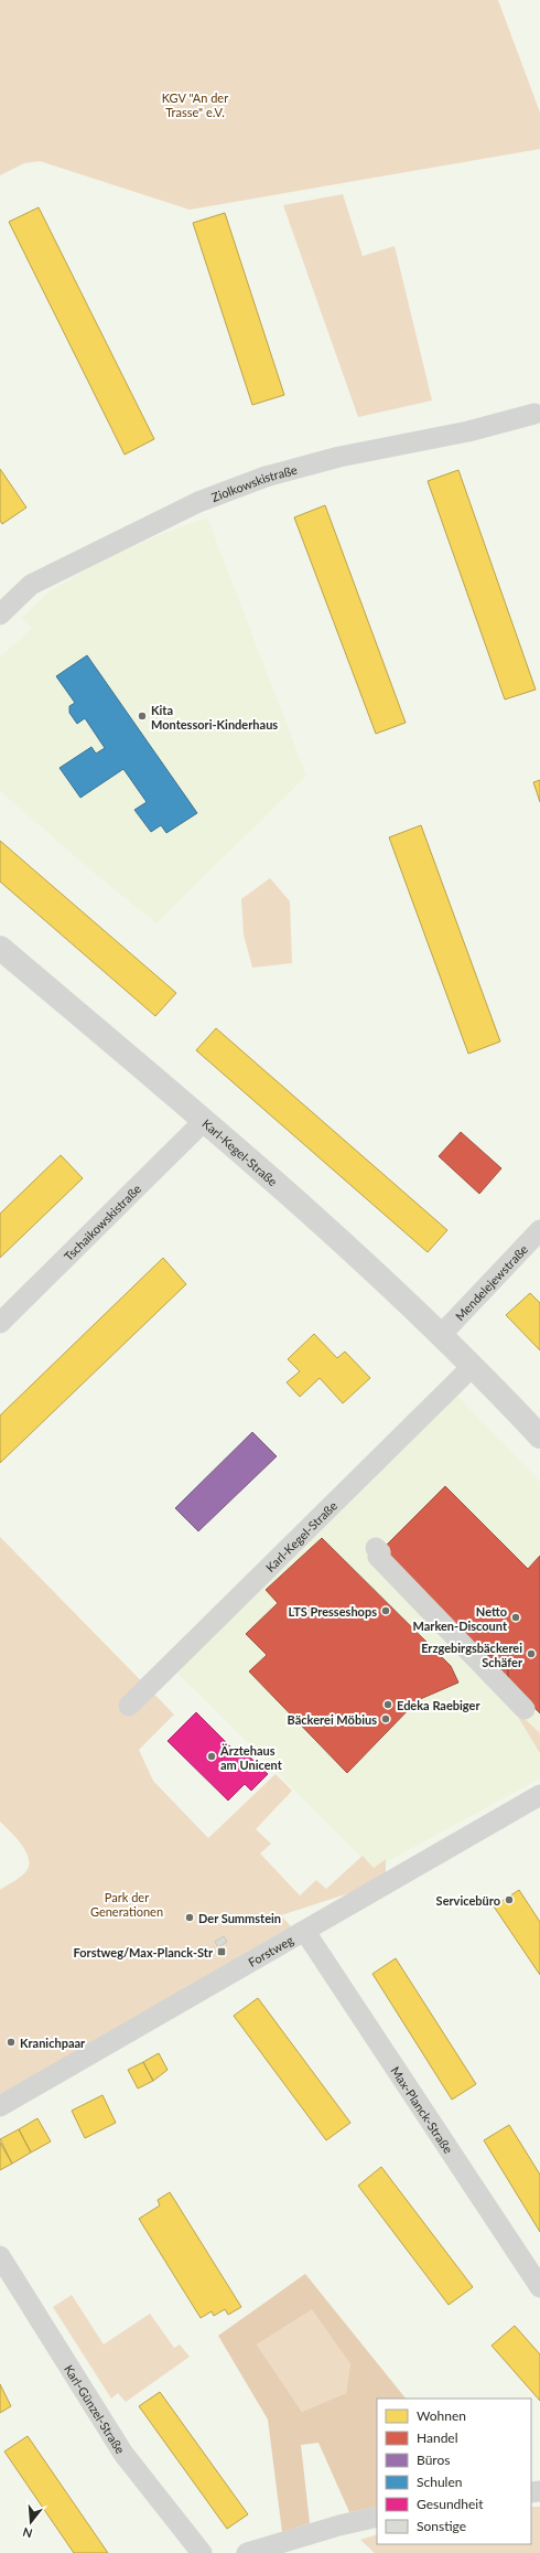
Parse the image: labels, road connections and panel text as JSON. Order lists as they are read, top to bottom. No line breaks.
{"streets":{"street":["Ziolkowskistraße","Karl-Kegel-Straße","Tschaikowskistraße","Mendelejewstraße","Forstweg","Max-Planck-Straße","Karl-Günzel-Straße"]},"crossings":[["Karl-Kegel-Straße","Tschaikowskistraße"],["Karl-Kegel-Straße","Mendelejewstraße"],["Forstweg","Max-Planck-Straße"]],"parks":["KGV \"An der Trasse\" e.V.","Park der Generationen"],"places":{"other":["Kita Montessori-Kinderhaus","LTS Presseshops","Netto Marken-Discount","Erzgebirgsbäckerei Schäfer","Edeka Raebiger","Bäckerei Möbius","Ärztehaus am Unicent","Servicebüro","Der Summstein","Kranichpaar"],"transit":["Forstweg/Max-Planck-Str"]},"legend":["Wohnen","Handel","Büros","Schulen","Gesundheit","Sonstige"],"north":"bottom"}
